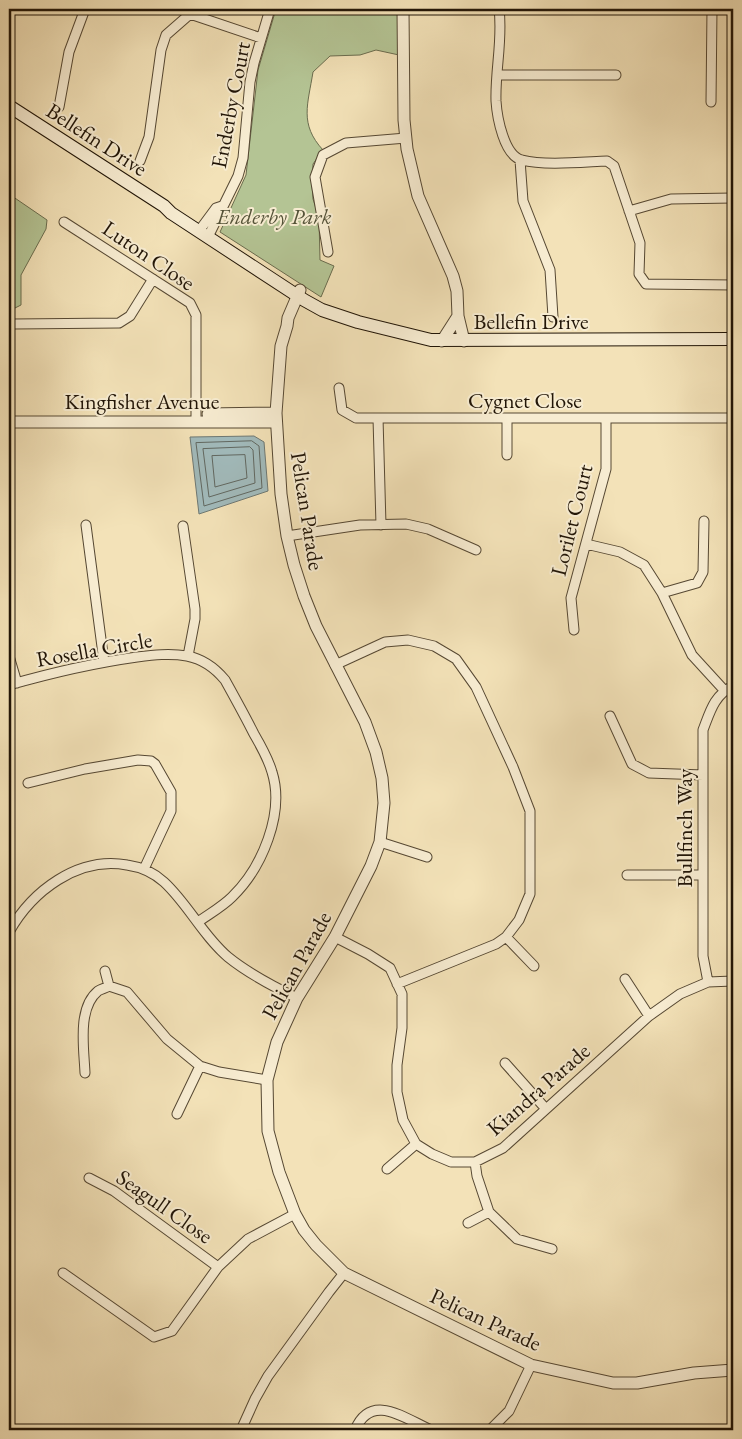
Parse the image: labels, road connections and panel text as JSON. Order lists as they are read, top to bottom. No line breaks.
{"streets":{"main road":["Bellefin Drive"],"street":["Enderby Court","Luton Close","Cygnet Close","Kingfisher Avenue","Pelican Parade","Lorilet Court","Rosella Circle","Bullfinch Way","Kiandra Parade","Seagull Close"]},"crossings":[["Enderby Court","Bellefin Drive"],["Bellefin Drive","Pelican Parade"],["Luton Close","Kingfisher Avenue"],["Cygnet Close","Lorilet Court"],["Kingfisher Avenue","Pelican Parade"],["Bullfinch Way","Kiandra Parade"]],"parks":["Enderby Park"]}
